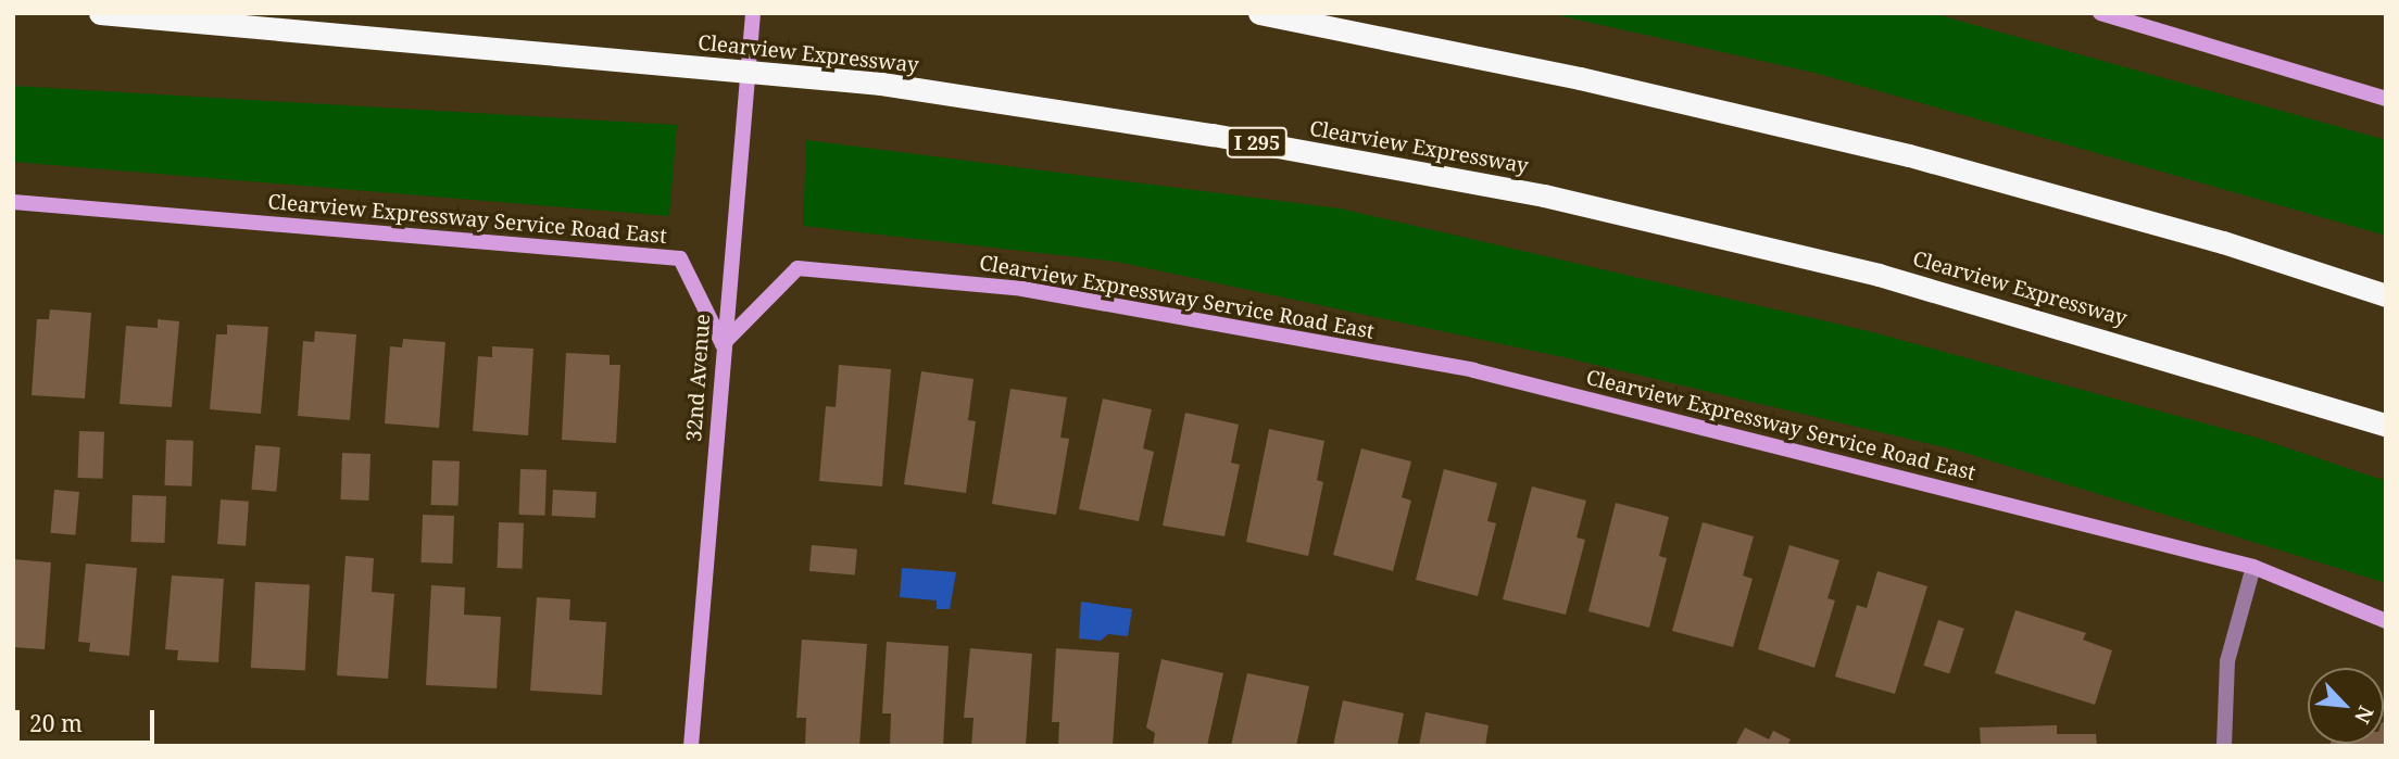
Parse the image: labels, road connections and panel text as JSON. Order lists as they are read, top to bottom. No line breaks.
{"streets":{"highway":["Clearview Expressway","I 295"],"street":["Clearview Expressway Service Road East","32nd Avenue"]},"crossings":[["Clearview Expressway Service Road East","32nd Avenue"]],"scale_bar":"20 m","north":"bottom right"}
